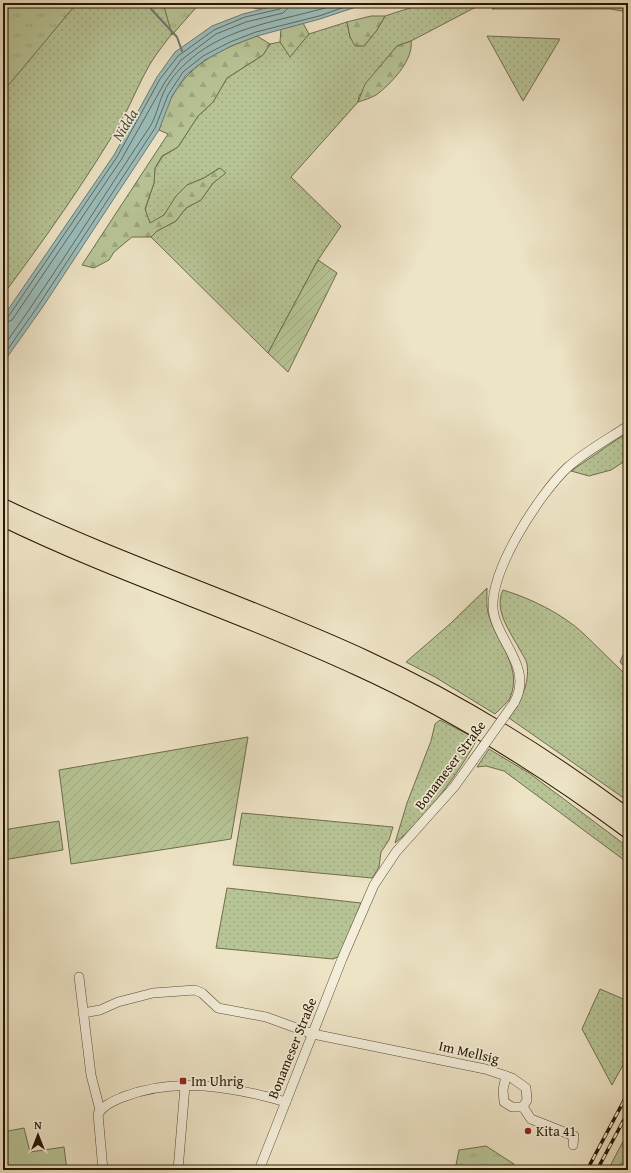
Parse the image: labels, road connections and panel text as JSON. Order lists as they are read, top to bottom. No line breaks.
{"streets":{"street":["Bonameser Straße","Im Mellsig"]},"crossings":[["Bonameser Straße","Im Mellsig"]],"water":["Nidda"],"places":{"transit":["Im Uhrig"],"other":["Kita 41"]},"north":"top"}
